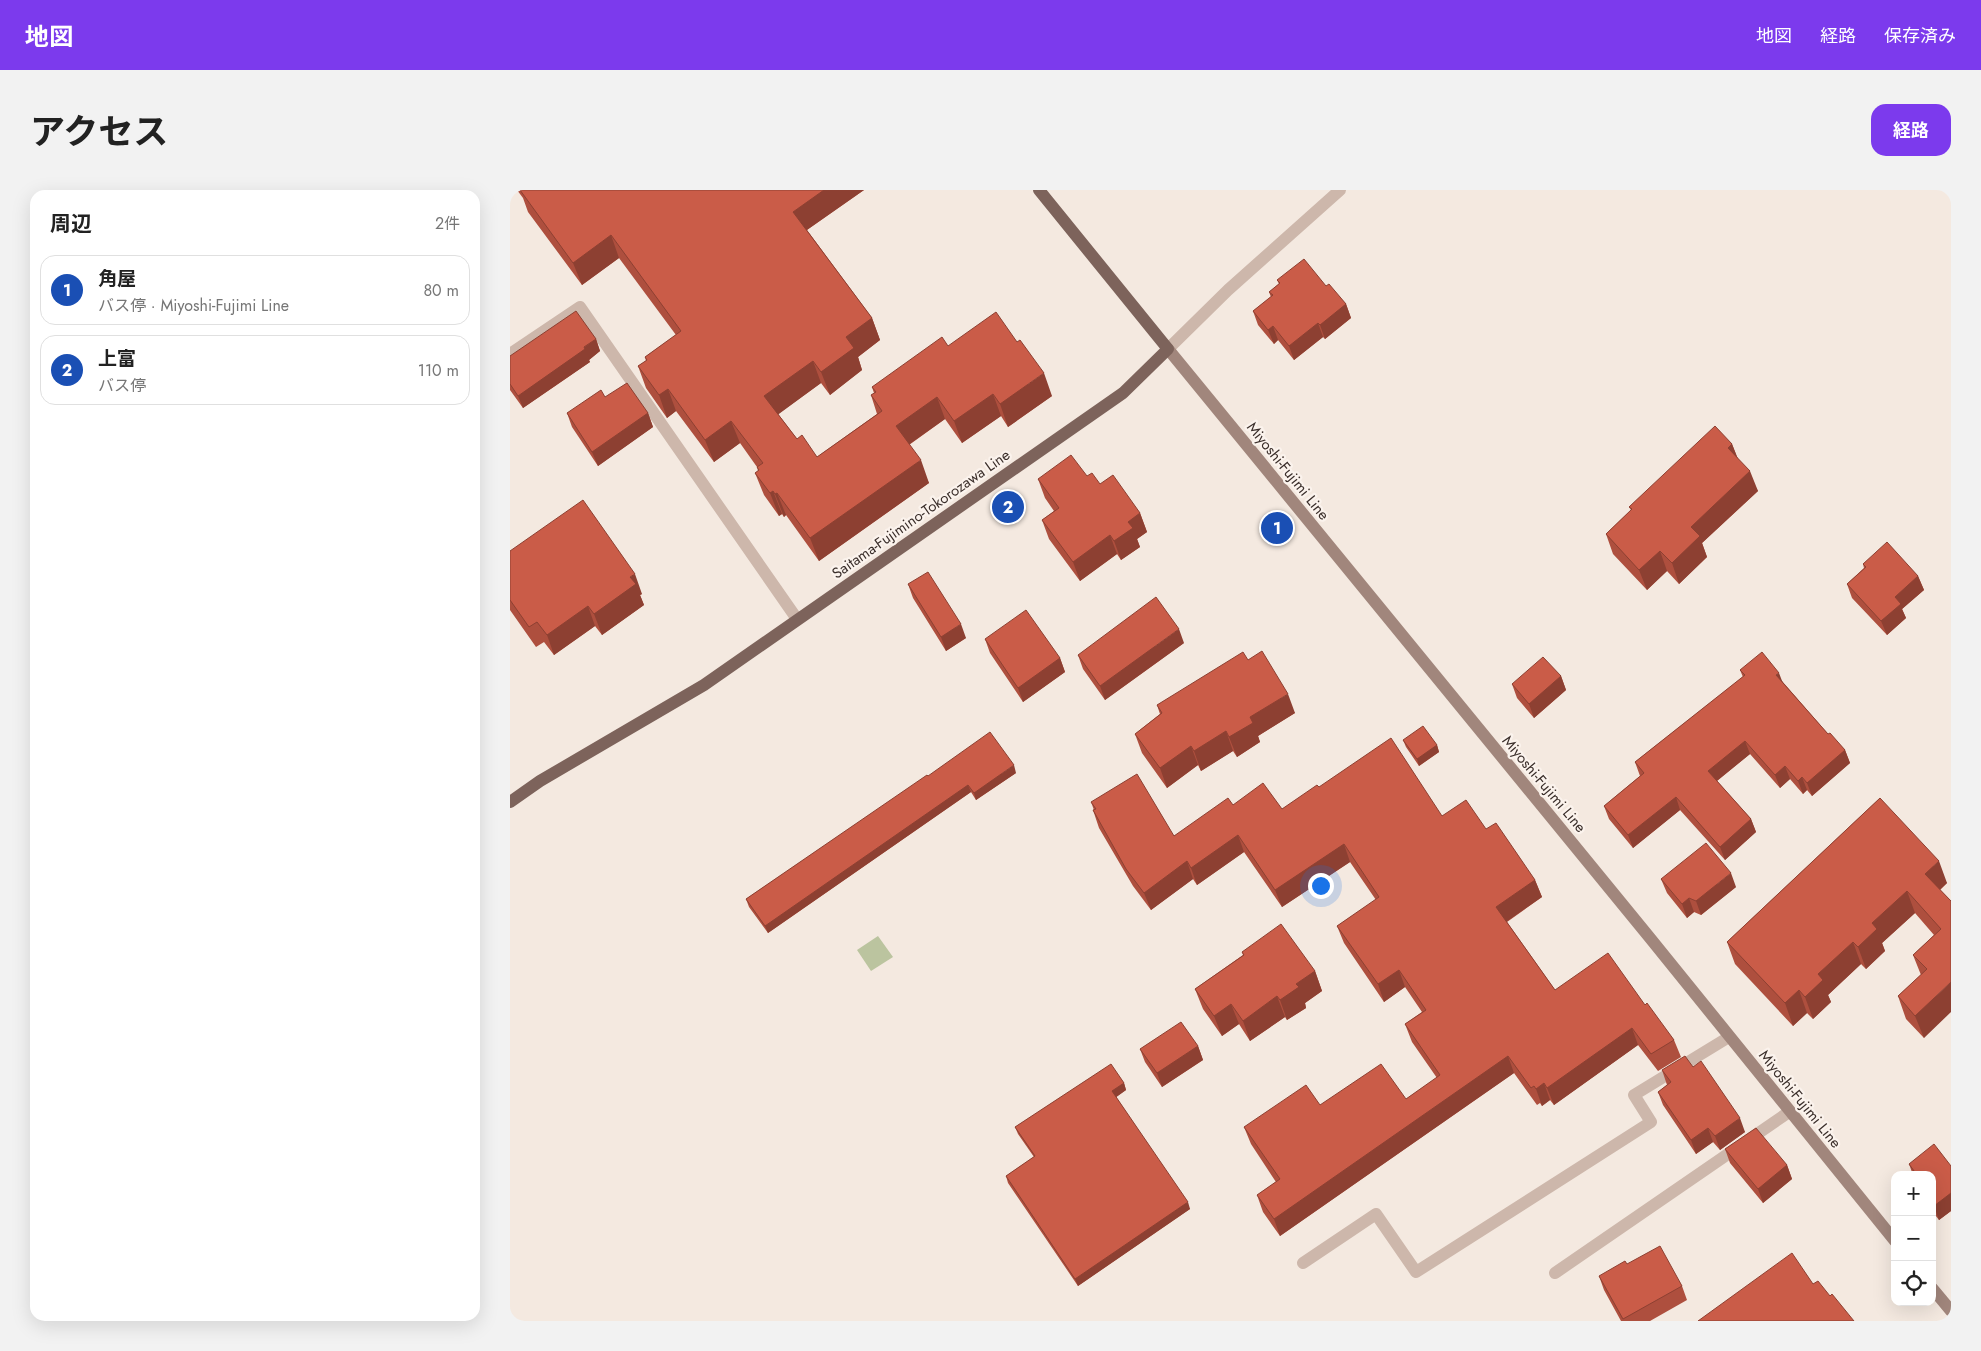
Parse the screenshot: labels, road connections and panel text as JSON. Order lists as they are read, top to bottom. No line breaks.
{"streets":{"main road":["Miyoshi-Fujimi Line","Saitama-Fujimino-Tokorozawa Line"]},"crossings":[["Miyoshi-Fujimi Line","Saitama-Fujimino-Tokorozawa Line"]],"page":{"header":"地図","nav":["地図","経路","保存済み"],"title":"アクセス","buttons":"経路","heading":["周辺","2件"],"list":[{"mark":"1","name":"角屋","note":"バス停 · Miyoshi-Fujimi Line","value":"80 m"},{"mark":"2","name":"上富","note":"バス停","value":"110 m"}],"pins":["2","1"],"map_buttons":["+","−"]}}
